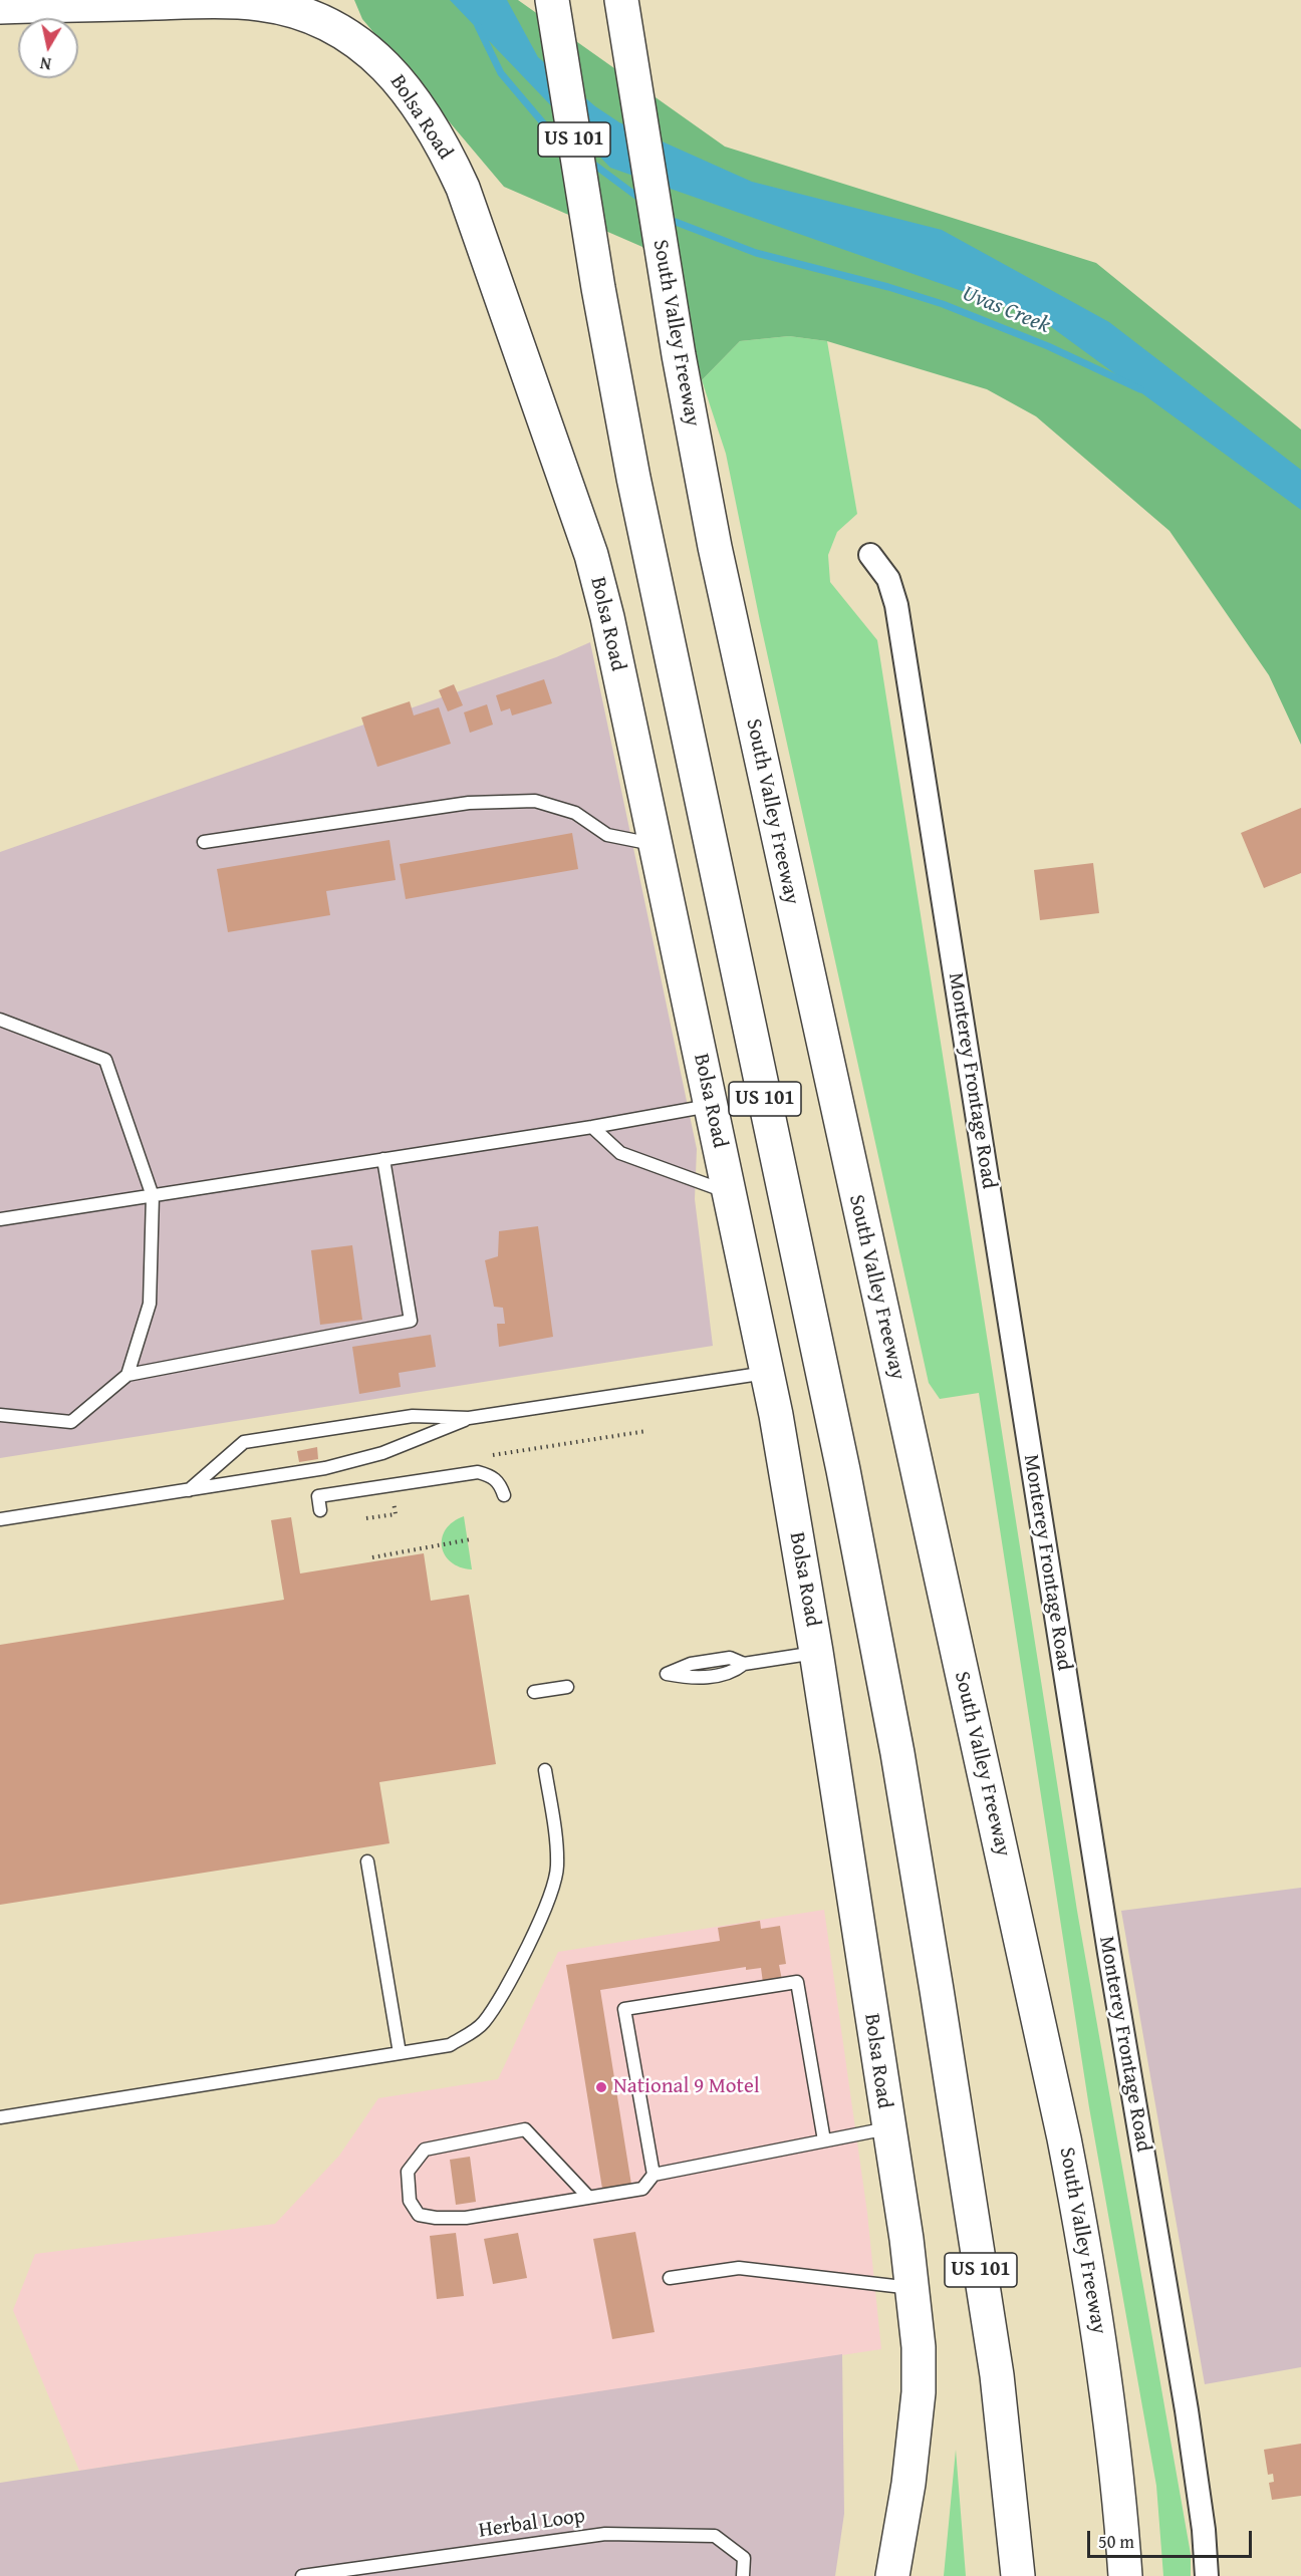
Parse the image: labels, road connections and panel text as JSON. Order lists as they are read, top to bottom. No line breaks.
{"streets":{"main road":["Bolsa Road","US 101","South Valley Freeway"],"street":["Monterey Frontage Road"],"lane":["Herbal Loop"]},"water":["Uvas Creek"],"places":["National 9 Motel"],"scale_bar":"50 m","north":"bottom"}
